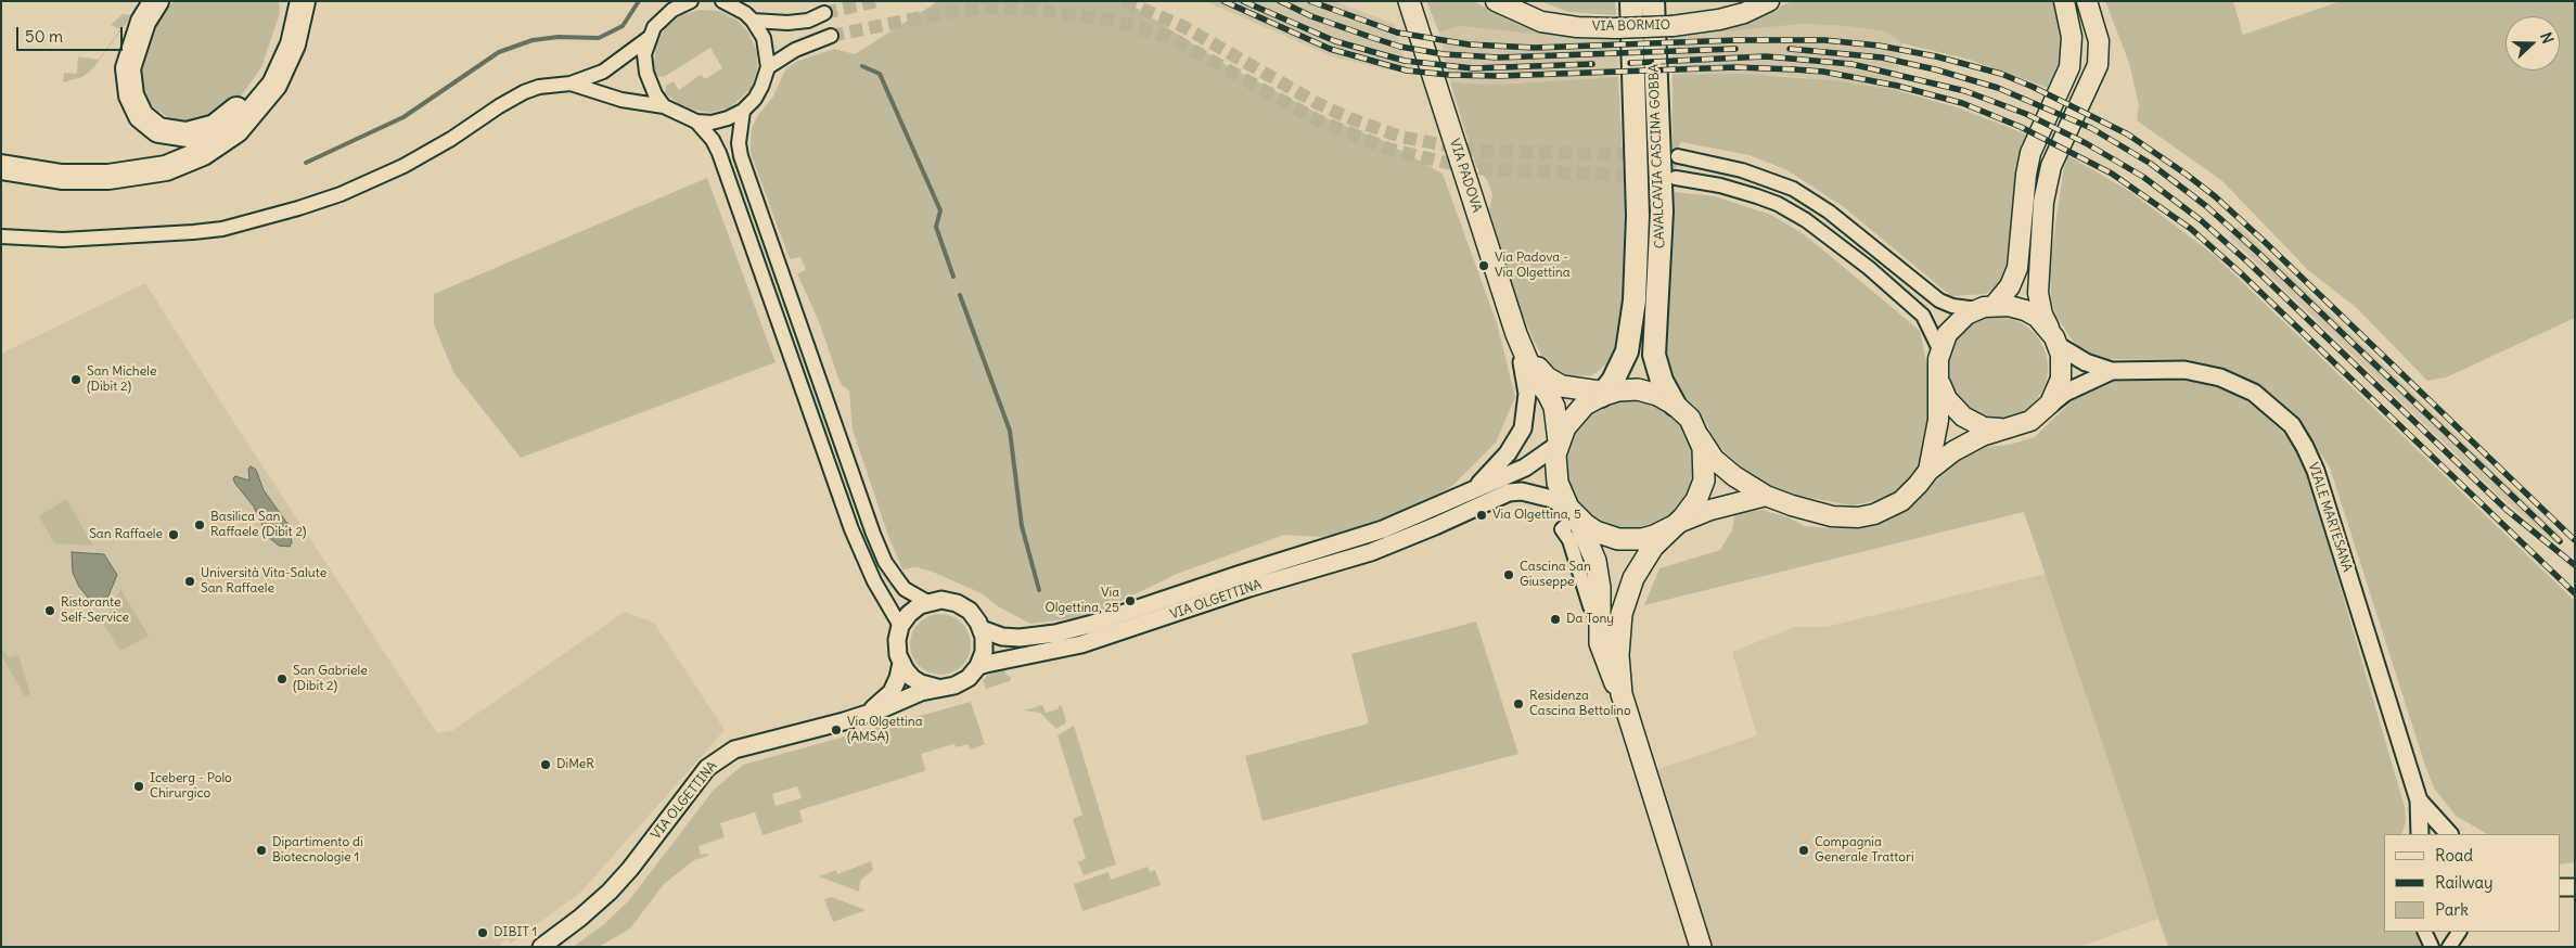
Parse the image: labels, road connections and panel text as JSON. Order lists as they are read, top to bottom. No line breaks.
{"streets":{"highway":["CAVALCAVIA CASCINA GOBBA"],"main road":["VIA BORMIO","VIA PADOVA"],"street":["VIALE MARTESANA","VIA OLGETTINA"]},"crossings":[["CAVALCAVIA CASCINA GOBBA","VIA PADOVA"],["CAVALCAVIA CASCINA GOBBA","VIA OLGETTINA"],["VIA PADOVA","VIA OLGETTINA"]],"places":["Via Padova - Via Olgettina","San Michele (Dibit 2)","Via Olgettina, 5","Basilica San Raffaele (Dibit 2)","San Raffaele","Cascina San Giuseppe","Università Vita-Salute San Raffaele","Via Olgettina, 25","Ristorante Self-Service","Da Tony","San Gabriele (Dibit 2)","Residenza Cascina Bettolino","Via Olgettina (AMSA)","DiMeR","Iceberg - Polo Chirurgico","Dipartimento di Biotecnologie 1","Compagnia Generale Trattori","DIBIT 1"],"legend":["Road","Railway","Park"],"scale_bar":"50 m","north":"right"}
